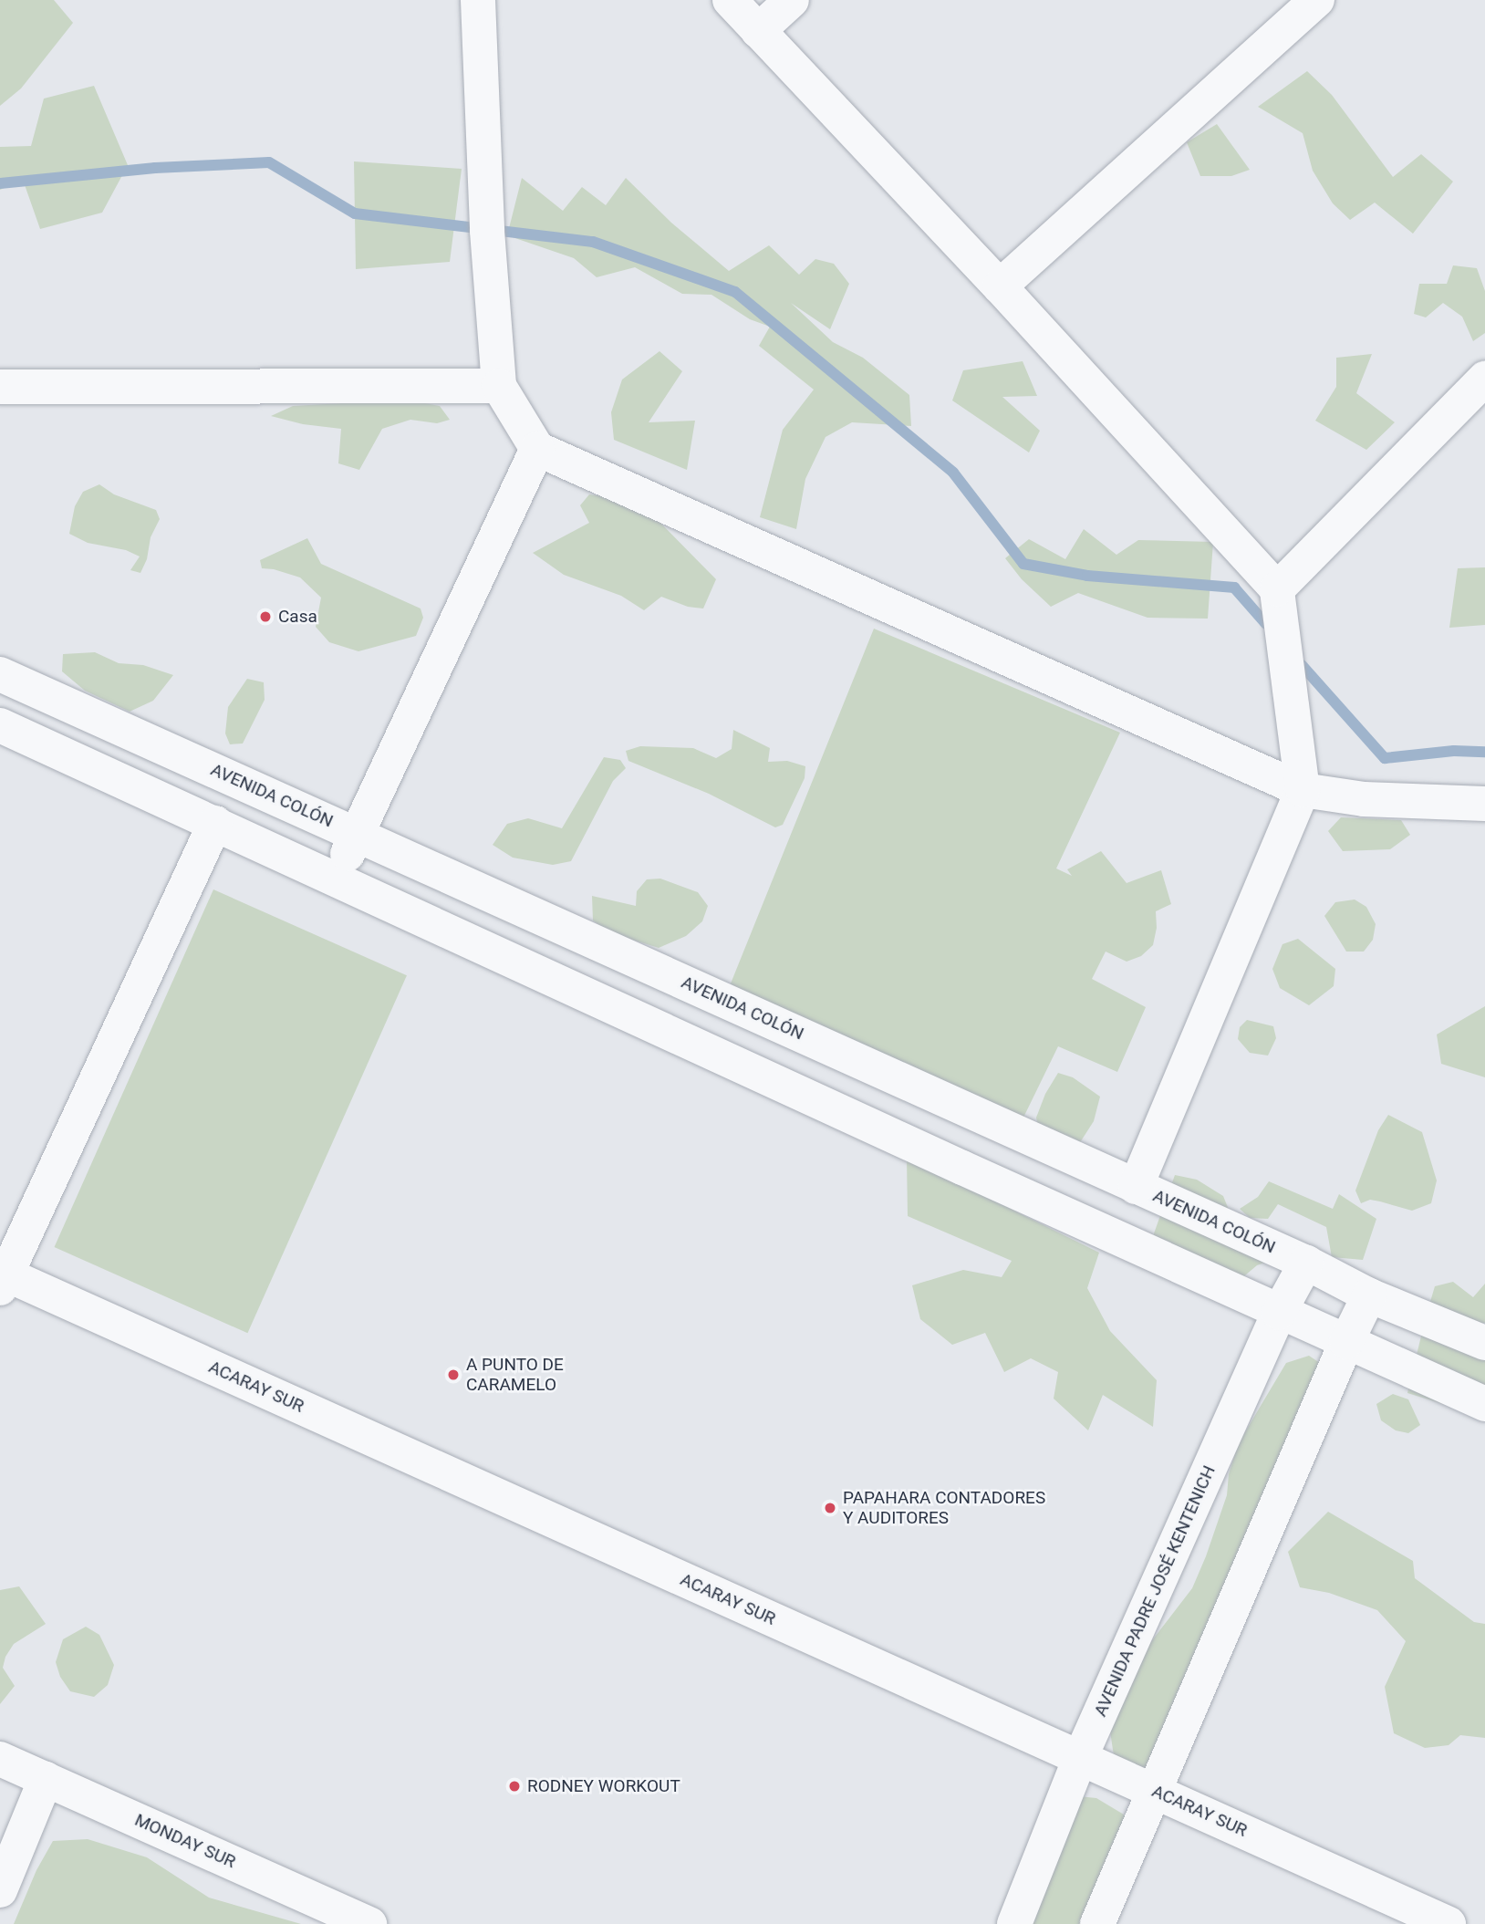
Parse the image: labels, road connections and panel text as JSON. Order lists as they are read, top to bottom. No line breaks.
{"streets":{"street":["AVENIDA COLÓN","ACARAY SUR","AVENIDA PADRE JOSÉ KENTENICH","MONDAY SUR"]},"crossings":[["AVENIDA COLÓN","AVENIDA PADRE JOSÉ KENTENICH"],["ACARAY SUR","AVENIDA PADRE JOSÉ KENTENICH"]],"places":["Casa","A PUNTO DE CARAMELO","PAPAHARA CONTADORES Y AUDITORES","RODNEY WORKOUT"]}
